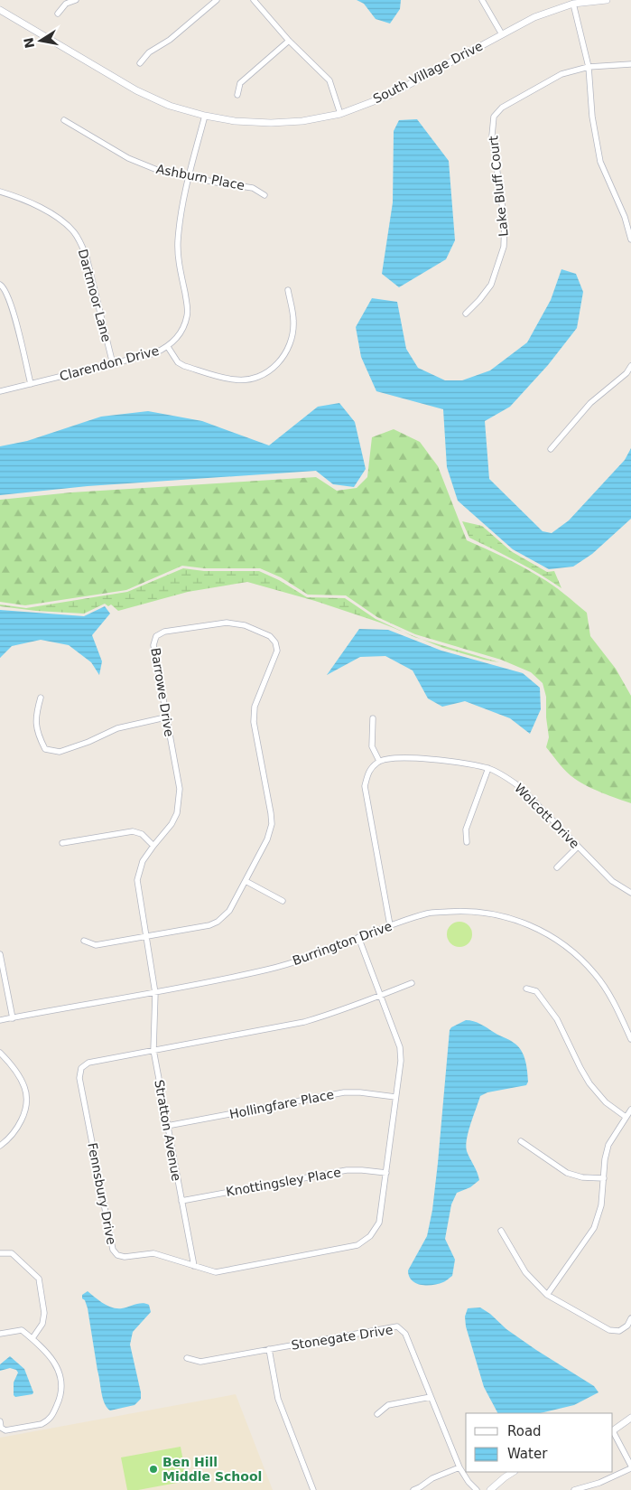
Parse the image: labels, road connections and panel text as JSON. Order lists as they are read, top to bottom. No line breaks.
{"streets":{"street":["South Village Drive","Ashburn Place","Lake Bluff Court","Dartmoor Lane","Clarendon Drive","Barrowe Drive","Wolcott Drive","Burrington Drive","Hollingfare Place","Stratton Avenue","Knottingsley Place","Fennsbury Drive","Stonegate Drive"]},"crossings":[["South Village Drive","Clarendon Drive"],["Ashburn Place","Clarendon Drive"],["Dartmoor Lane","Clarendon Drive"],["Barrowe Drive","Burrington Drive"],["Barrowe Drive","Stratton Avenue"],["Burrington Drive","Stratton Avenue"],["Burrington Drive","Fennsbury Drive"],["Hollingfare Place","Stratton Avenue"],["Hollingfare Place","Fennsbury Drive"],["Stratton Avenue","Knottingsley Place"],["Stratton Avenue","Fennsbury Drive"],["Knottingsley Place","Fennsbury Drive"]],"places":["Ben Hill Middle School"],"legend":["Road","Water"],"north":"left"}
